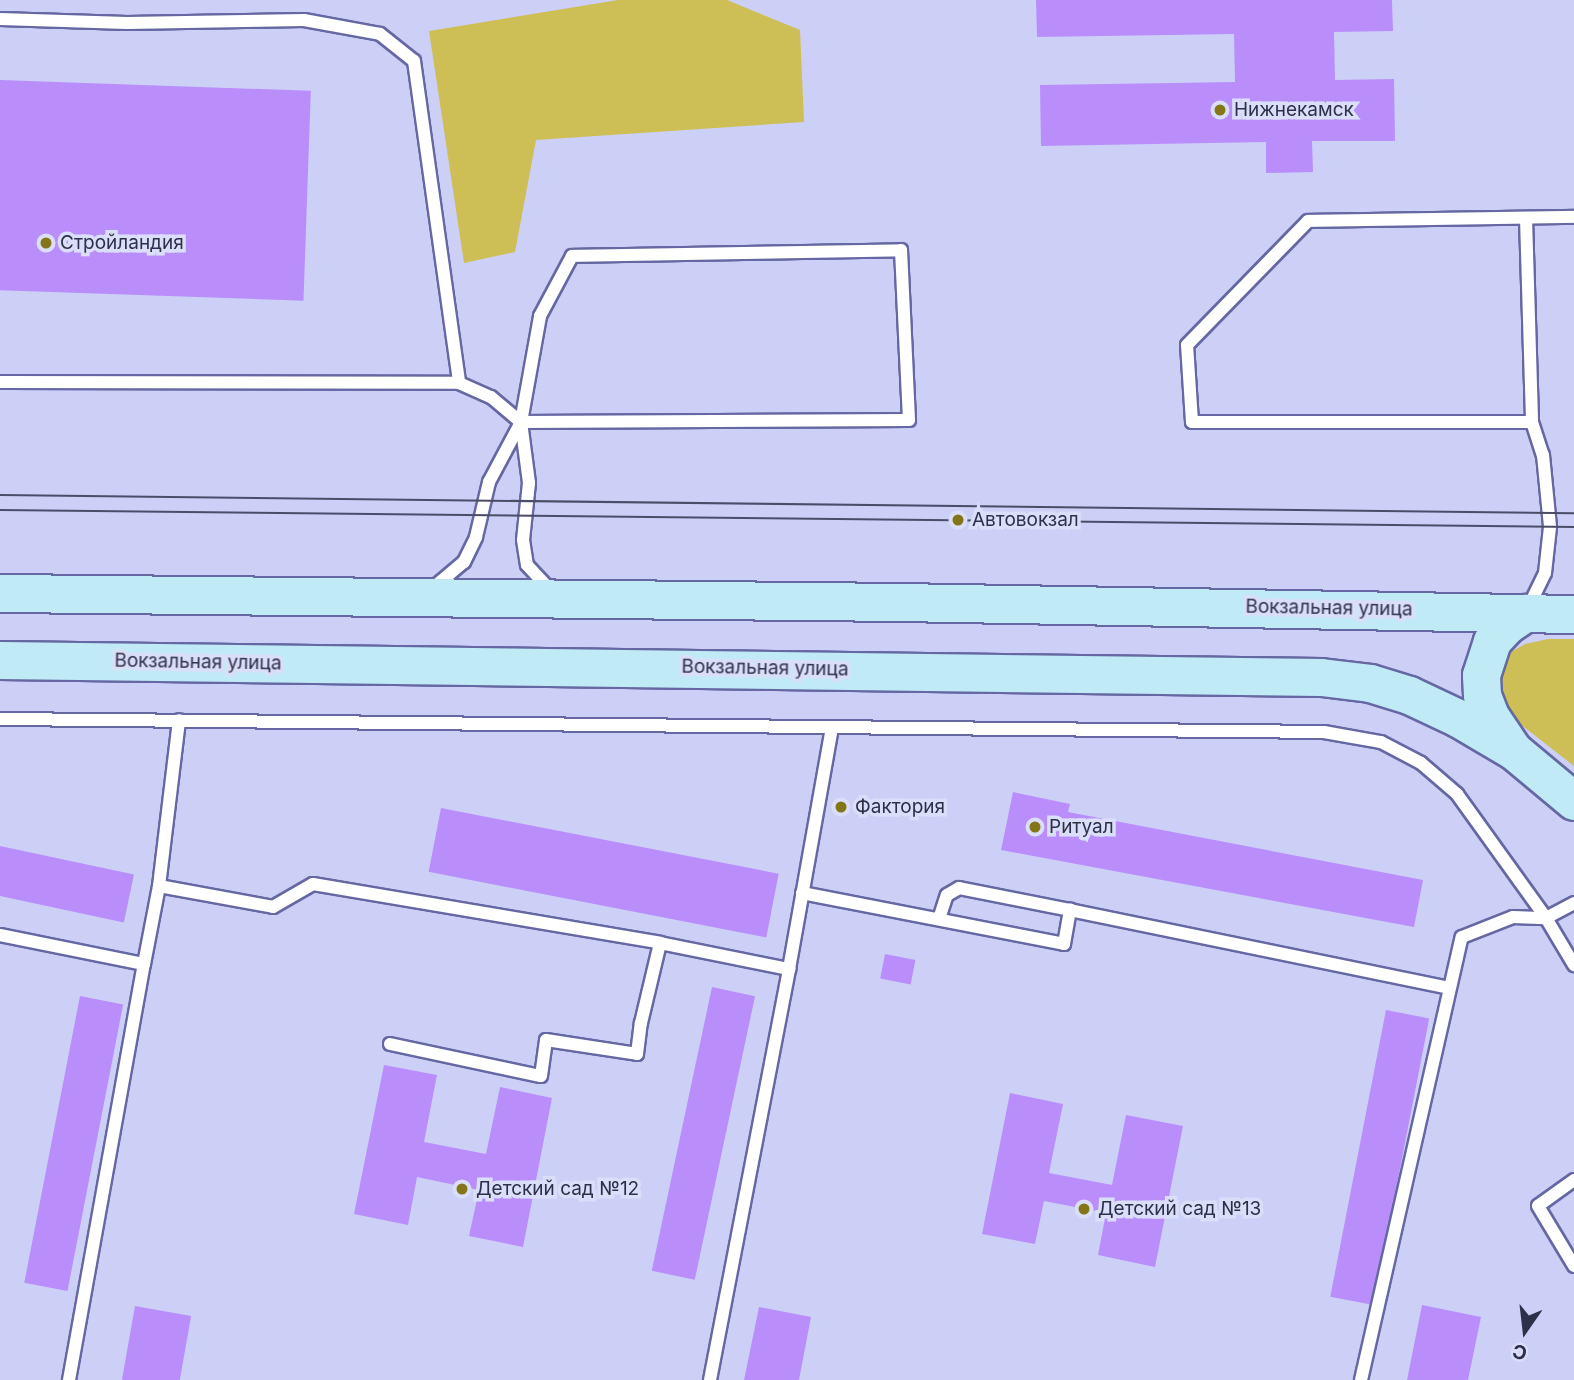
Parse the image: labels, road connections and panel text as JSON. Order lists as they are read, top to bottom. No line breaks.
{"streets":{"main road":["Вокзальная улица"]},"places":["Нижнекамск","Стройландия","Автовокзал","Фактория","Ритуал","Детский сад №12","Детский сад №13"],"north":"bottom"}
